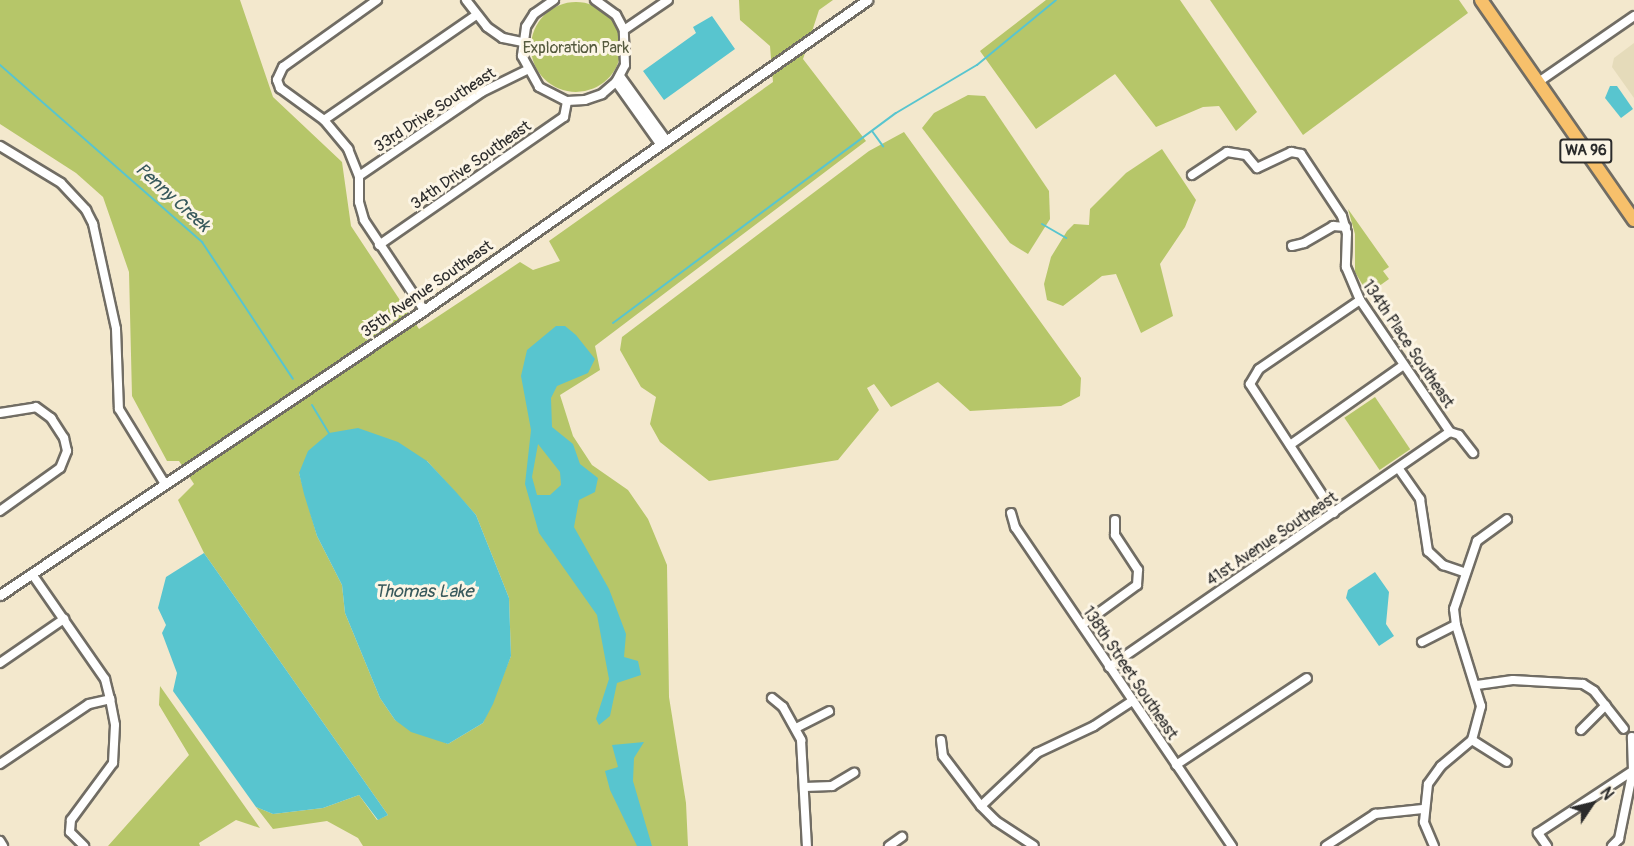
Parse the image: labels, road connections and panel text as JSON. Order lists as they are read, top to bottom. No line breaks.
{"streets":{"main road":["WA 96"],"street":["33rd Drive Southeast","34th Drive Southeast","35th Avenue Southeast","134th Place Southeast","41st Avenue Southeast","138th Street Southeast"]},"crossings":[["134th Place Southeast","41st Avenue Southeast"],["41st Avenue Southeast","138th Street Southeast"]],"water":["Penny Creek","Thomas Lake"],"parks":["Exploration Park"],"north":"top right"}
